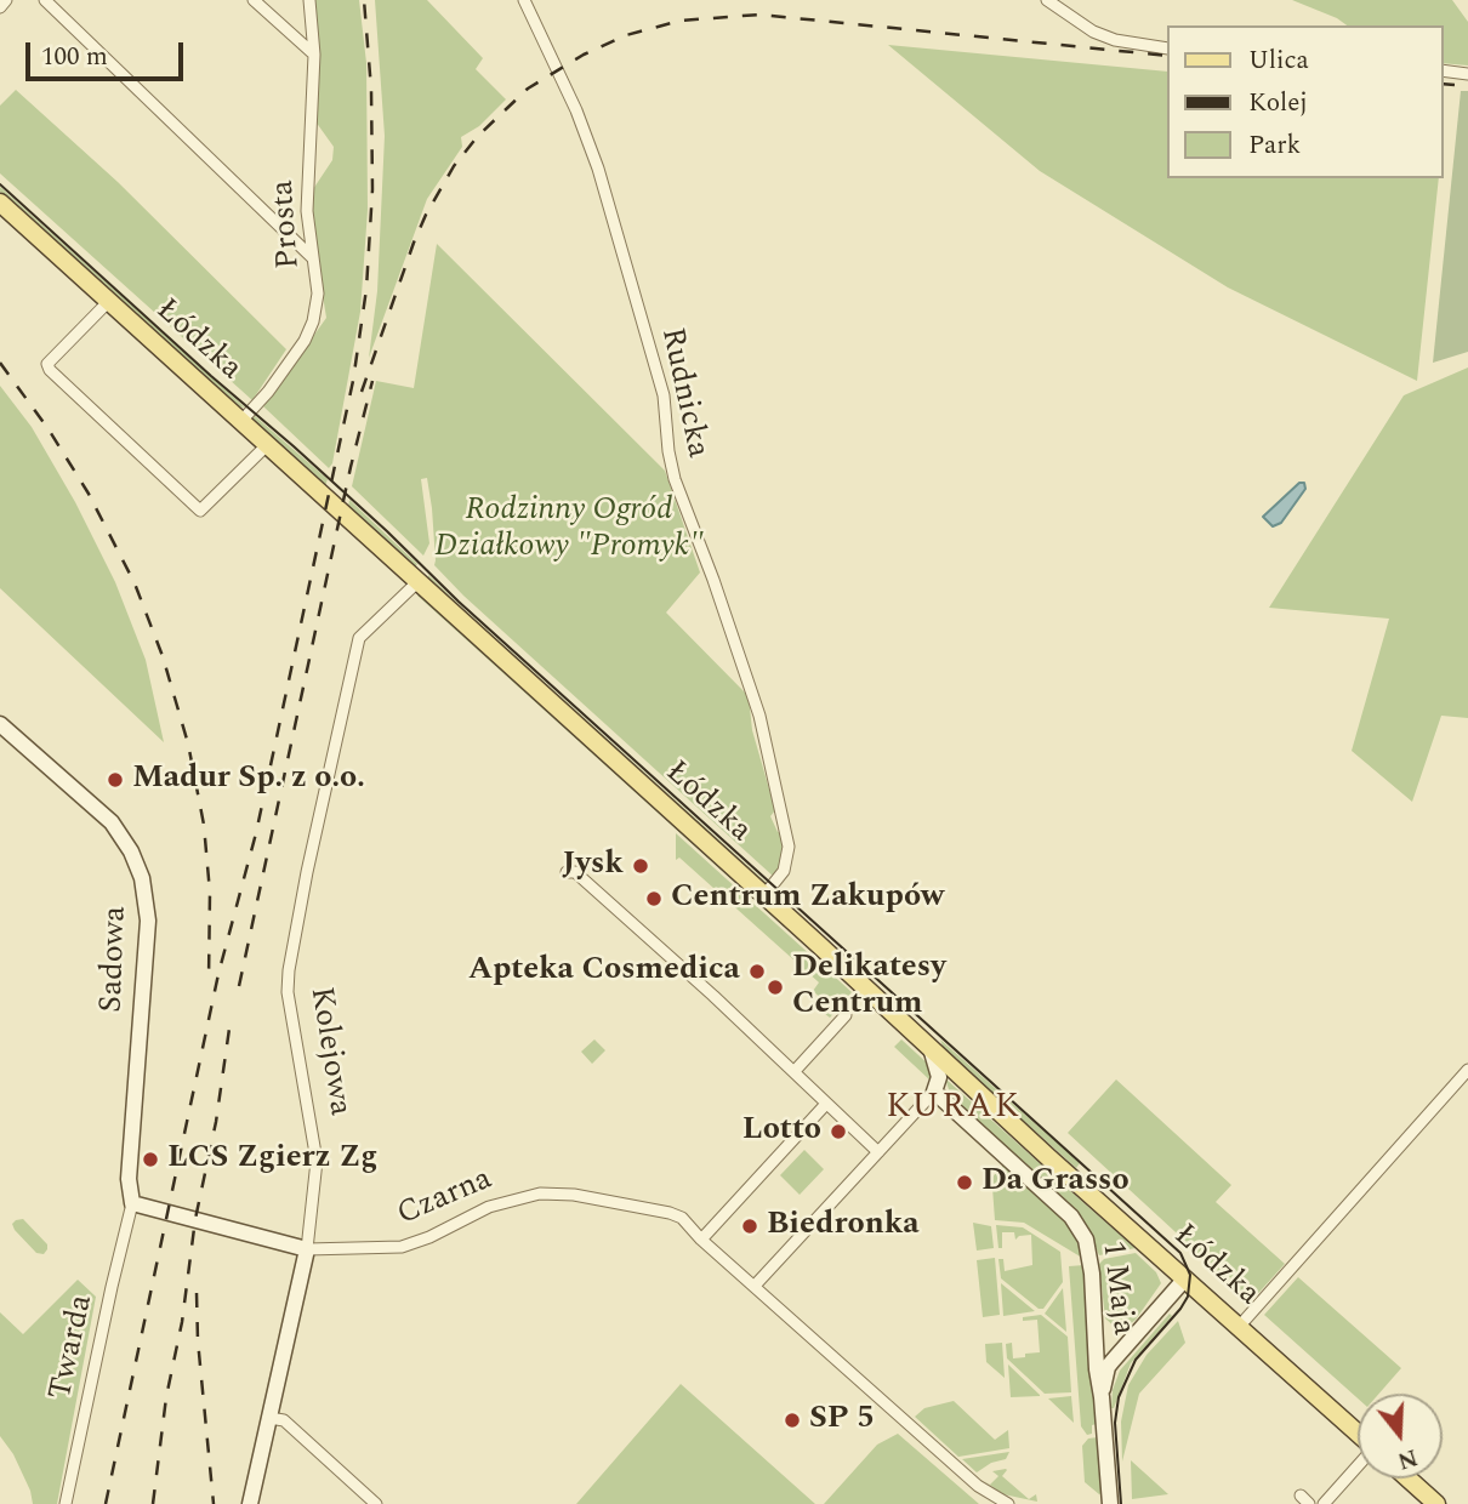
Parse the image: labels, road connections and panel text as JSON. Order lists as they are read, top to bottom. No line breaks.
{"streets":{"main road":["Łódzka"],"street":["Prosta","Rudnicka","Sadowa","Kolejowa","Czarna","1 Maja","Twarda"]},"crossings":[["Prosta","Łódzka"],["Łódzka","Rudnicka"],["Łódzka","Kolejowa"],["Łódzka","1 Maja"],["Sadowa","Czarna"],["Sadowa","Twarda"],["Kolejowa","Czarna"],["Czarna","Twarda"]],"districts":["KURAK"],"parks":["Rodzinny Ogród Działkowy \"Promyk\""],"places":["Madur Sp. z o.o.","Jysk","Centrum Zakupów","Apteka Cosmedica","Delikatesy Centrum","Lotto","LCS Zgierz Zg","Da Grasso","Biedronka","SP 5"],"legend":["Ulica","Kolej","Park"],"scale_bar":"100 m","north":"bottom"}
